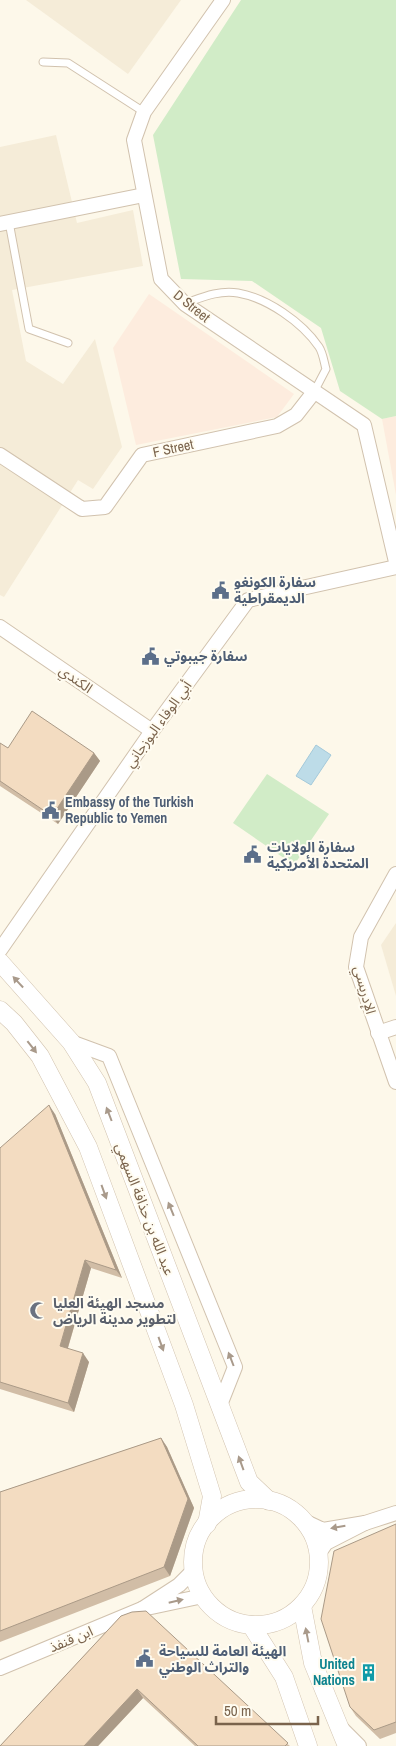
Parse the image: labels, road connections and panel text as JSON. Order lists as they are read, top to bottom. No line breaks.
{"streets":{"street":["D Street","F Street","الكندي","أبي الوفاء البوزجاني","الإدريسي","عبد الله بن حذافة السهمي","ابن قنفذ"]},"crossings":[["D Street","F Street"],["الكندي","أبي الوفاء البوزجاني"]],"places":{"public building":["سفارة الكونغو الديمقراطية","سفارة جيبوتي","Embassy of the Turkish Republic to Yemen","سفارة الولايات المتحدة الأمريكية","الهيئة العامة للسياحة والتراث الوطني"],"mosque":["مسجد الهيئة العليا لتطوير مدينة الرياض"],"building":["United Nations"]},"scale_bar":"50 m"}
